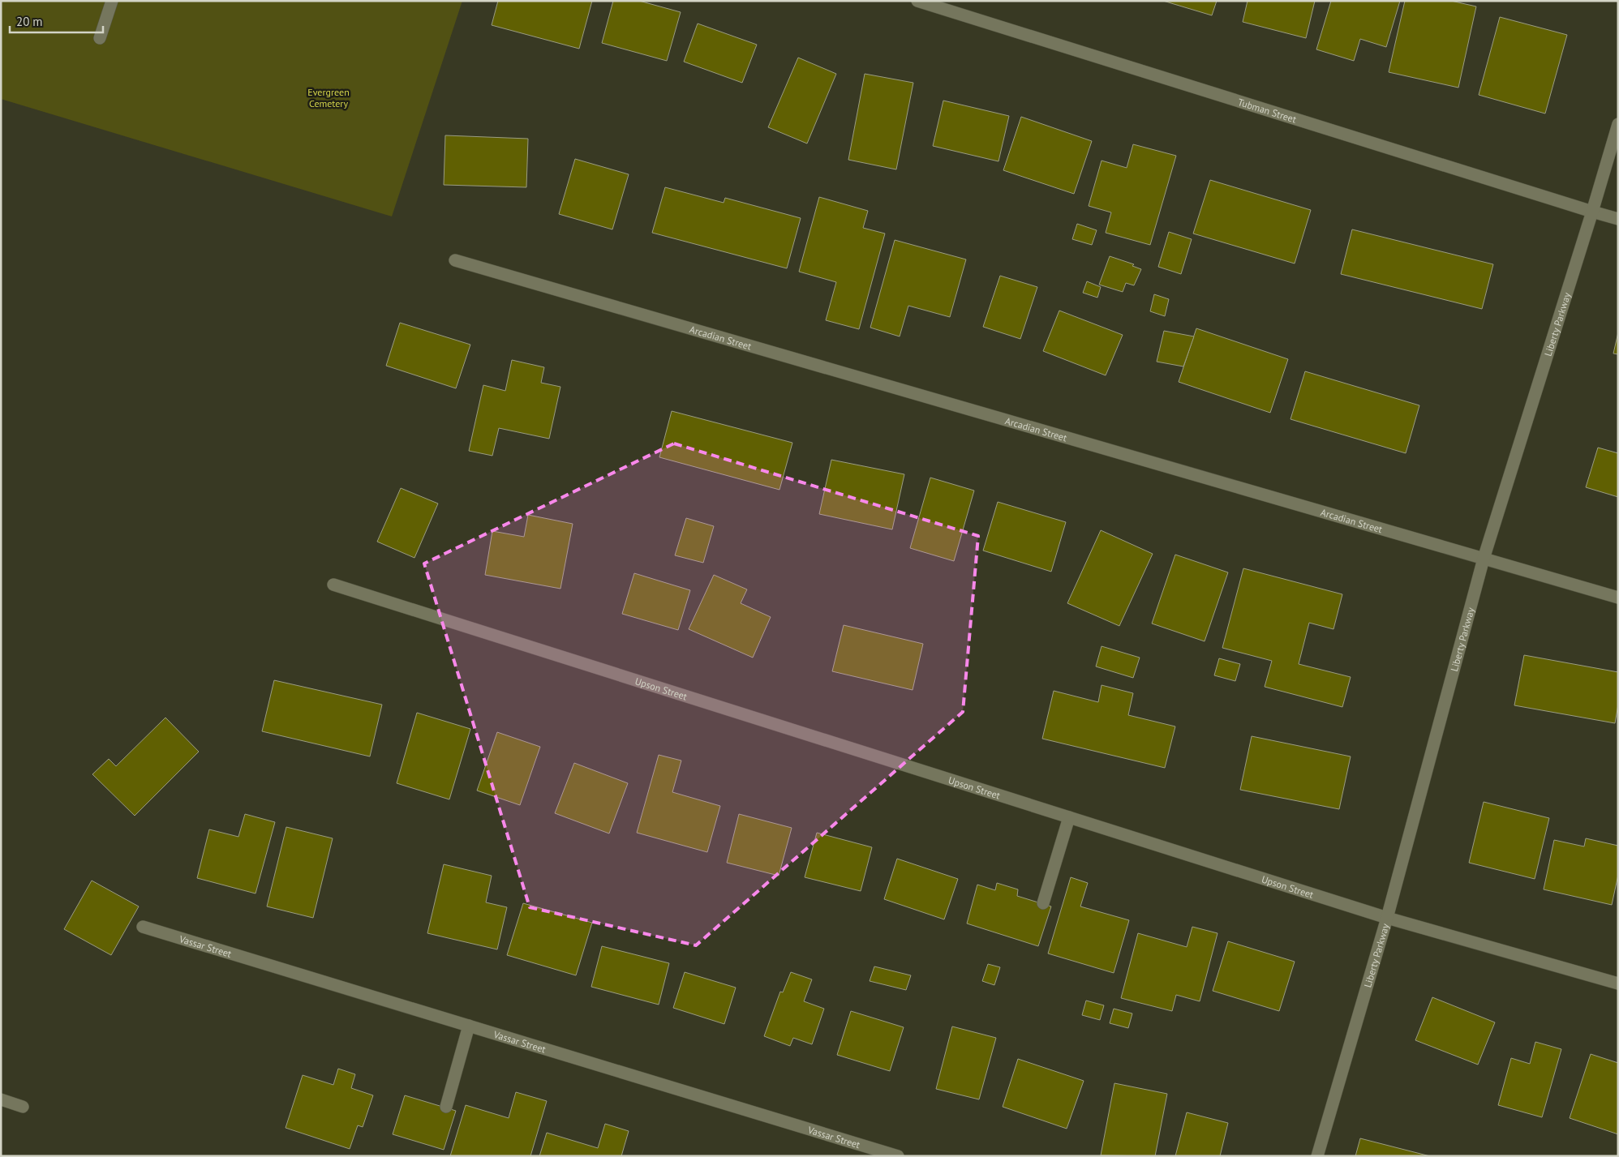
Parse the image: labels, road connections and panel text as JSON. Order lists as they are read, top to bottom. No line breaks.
{"streets":{"street":["Tubman Street","Liberty Parkway","Arcadian Street","Upson Street","Vassar Street"]},"crossings":[["Tubman Street","Liberty Parkway"],["Liberty Parkway","Arcadian Street"],["Liberty Parkway","Upson Street"]],"parks":["Evergreen Cemetery"],"scale_bar":"20 m"}
